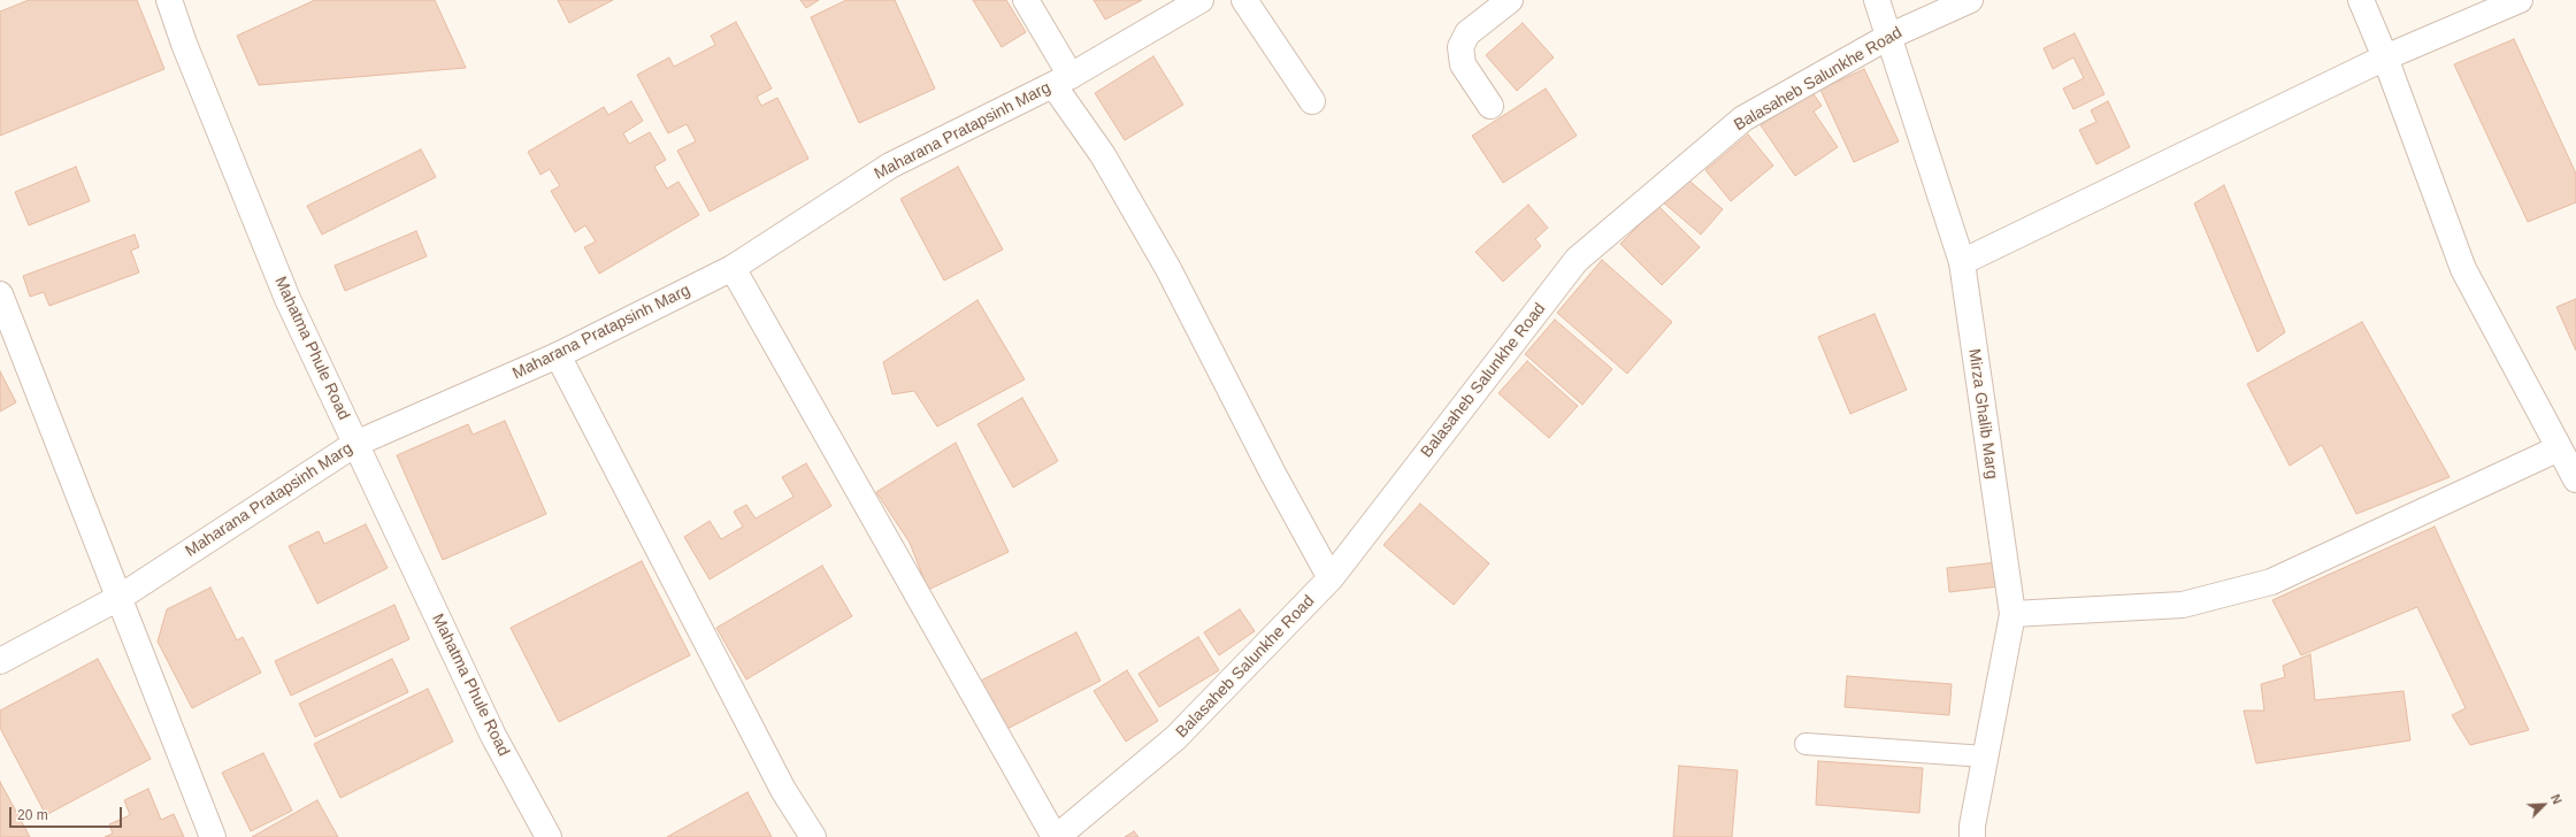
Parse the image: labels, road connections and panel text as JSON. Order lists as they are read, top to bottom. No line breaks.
{"streets":{"street":["Balasaheb Salunkhe Road","Maharana Pratapsinh Marg","Mahatma Phule Road","Mirza Ghalib Marg"]},"crossings":[["Balasaheb Salunkhe Road","Mirza Ghalib Marg"],["Maharana Pratapsinh Marg","Mahatma Phule Road"]],"scale_bar":"20 m","north":"top right"}
